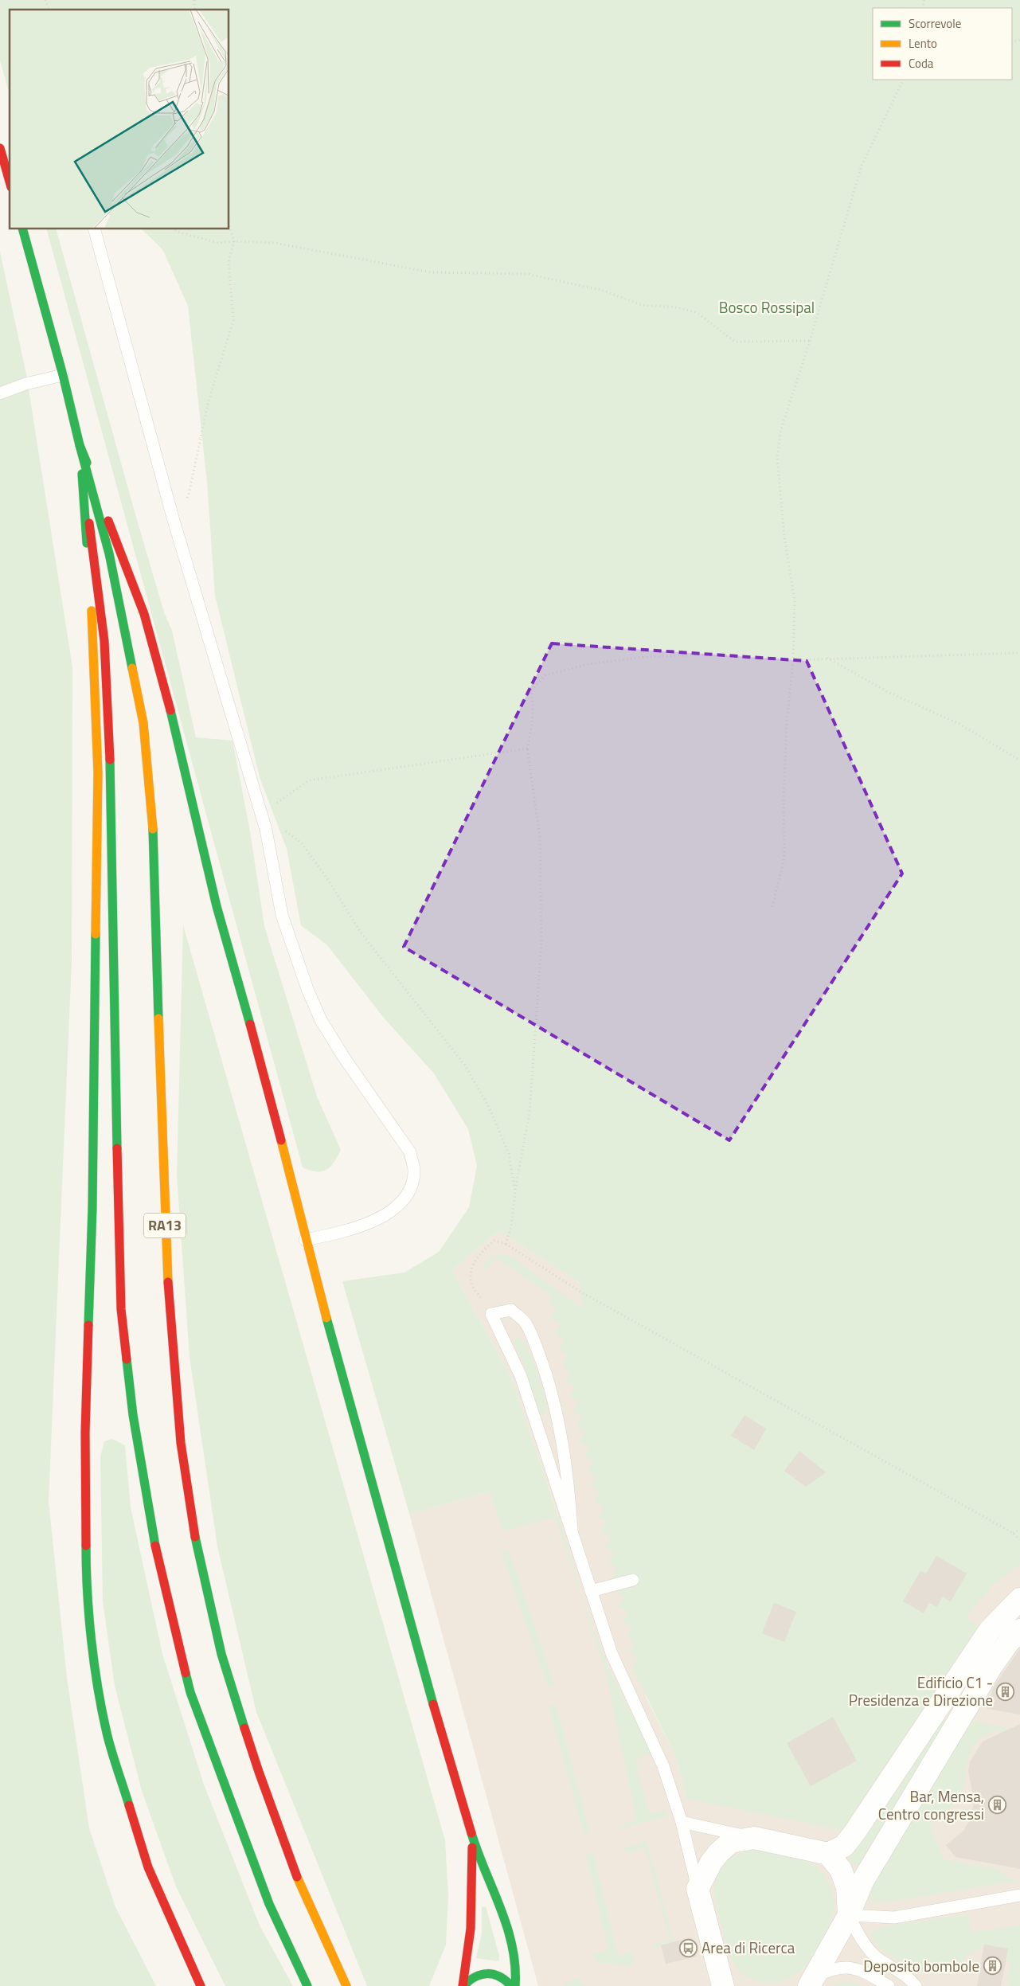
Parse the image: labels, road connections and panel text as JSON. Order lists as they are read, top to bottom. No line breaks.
{"streets":{"main road":["RA13"]},"parks":["Bosco Rossipal"],"places":{"building":["Edificio C1 - Presidenza e Direzione","Bar, Mensa, Centro congressi","Deposito bombole"],"bus stop":["Area di Ricerca"]},"legend":["Scorrevole","Lento","Coda"]}
